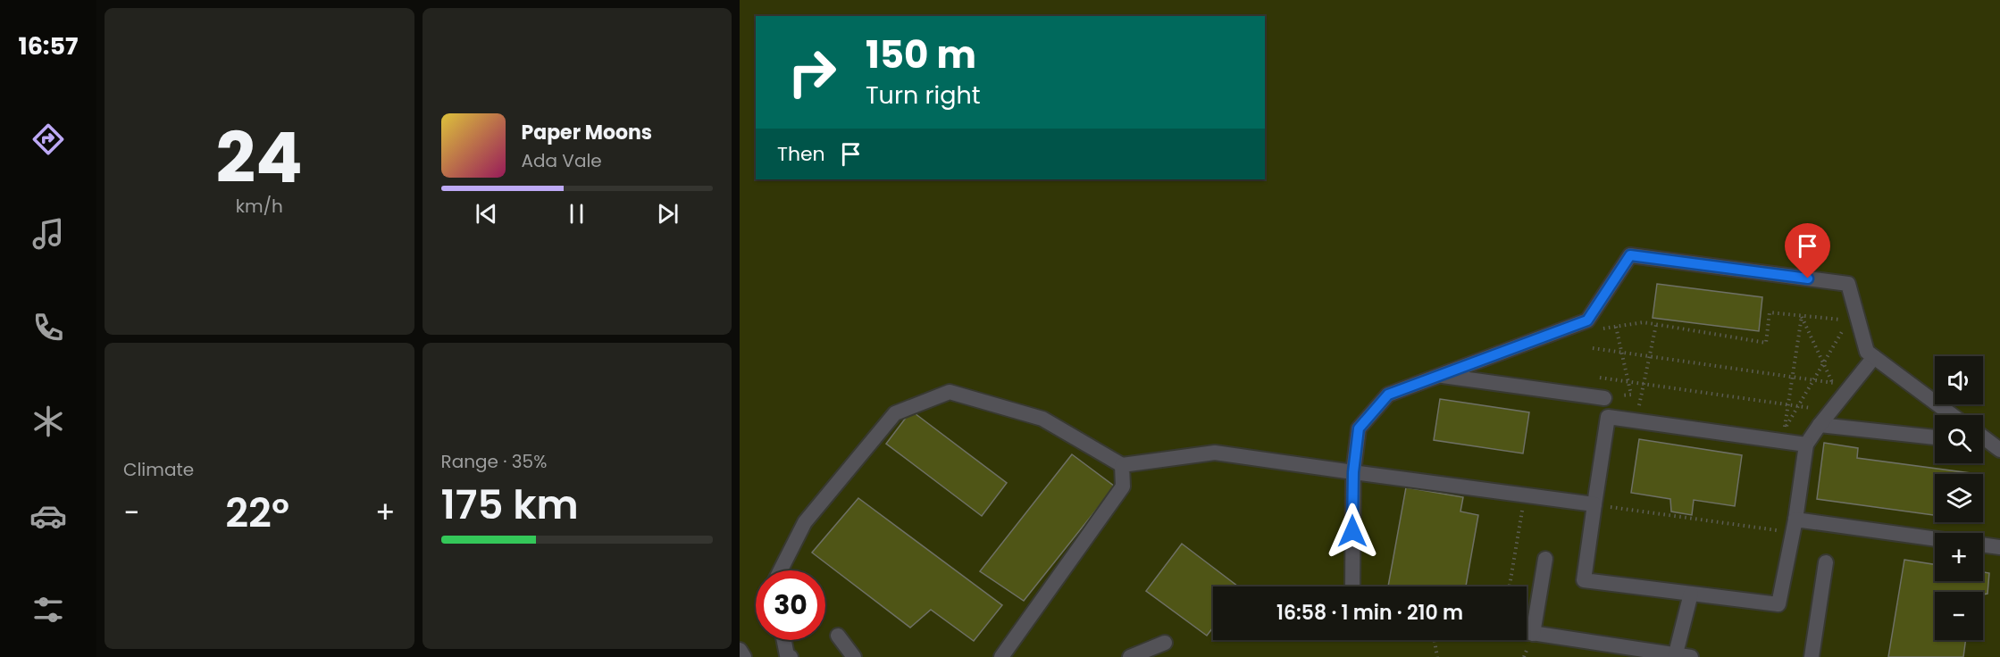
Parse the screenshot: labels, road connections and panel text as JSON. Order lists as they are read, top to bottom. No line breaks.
{"page":{"tabs":"16:57","tile":[["24","km/h"],"Climate",["Range · 35%","175 km"]],"turn":["150 m","Turn right"],"song":["Paper Moons","Ada Vale"],"then":"Then","map_buttons":["+","−"],"heat":["−","22°","+"],"limit":"30","trip":"16:58 · 1 min · 210 m"}}
